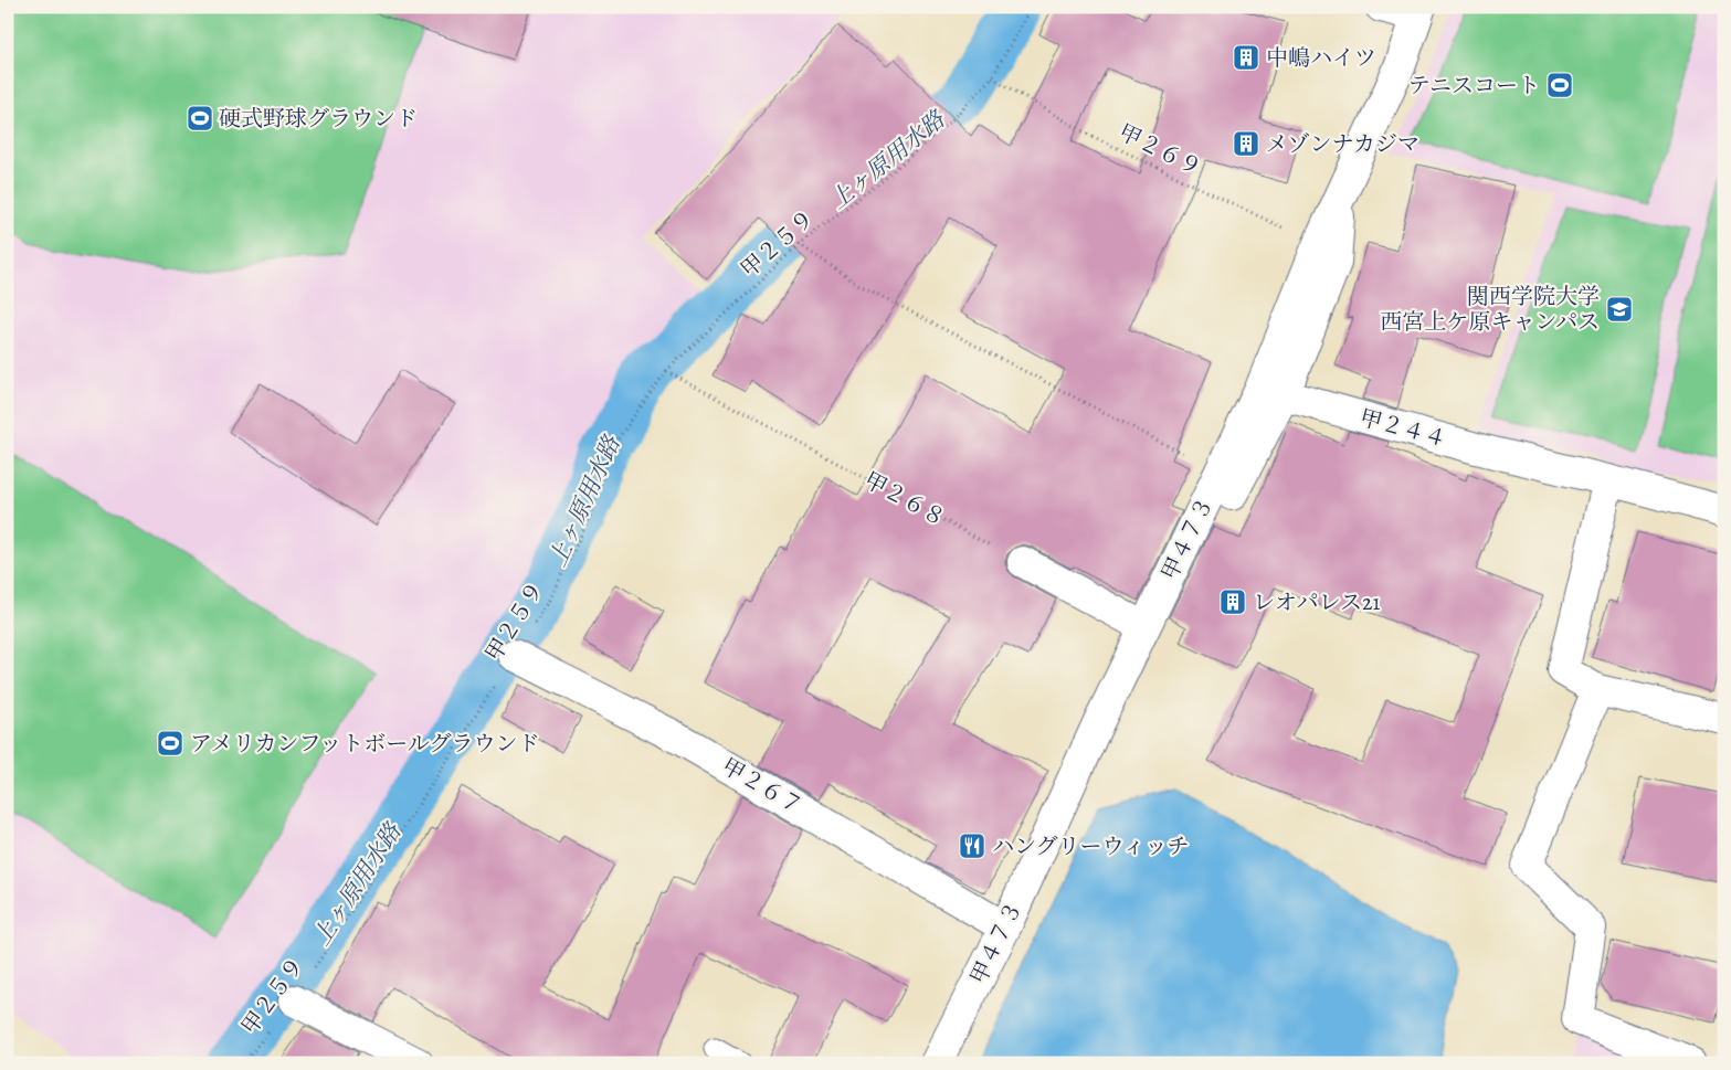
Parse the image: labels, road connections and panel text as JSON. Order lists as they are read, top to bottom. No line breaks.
{"streets":{"street":["甲２４４","甲４７３","甲２６７"],"path":["甲２６９","甲２５９","甲２６８"]},"crossings":[["甲２６９","甲２５９"],["甲２６９","甲４７３"],["甲２５９","甲２６８"],["甲２５９","甲２６７"],["甲４７３","甲２６７"]],"water":["上ヶ原用水路"],"places":{"building":["中嶋ハイツ","メゾンナカジマ","レオパレス21"],"sports":["テニスコート","硬式野球グラウンド","アメリカンフットボールグラウンド"],"school or university":["関西学院大学 西宮上ケ原キャンパス"],"restaurant":["ハングリーウィッチ"]}}
